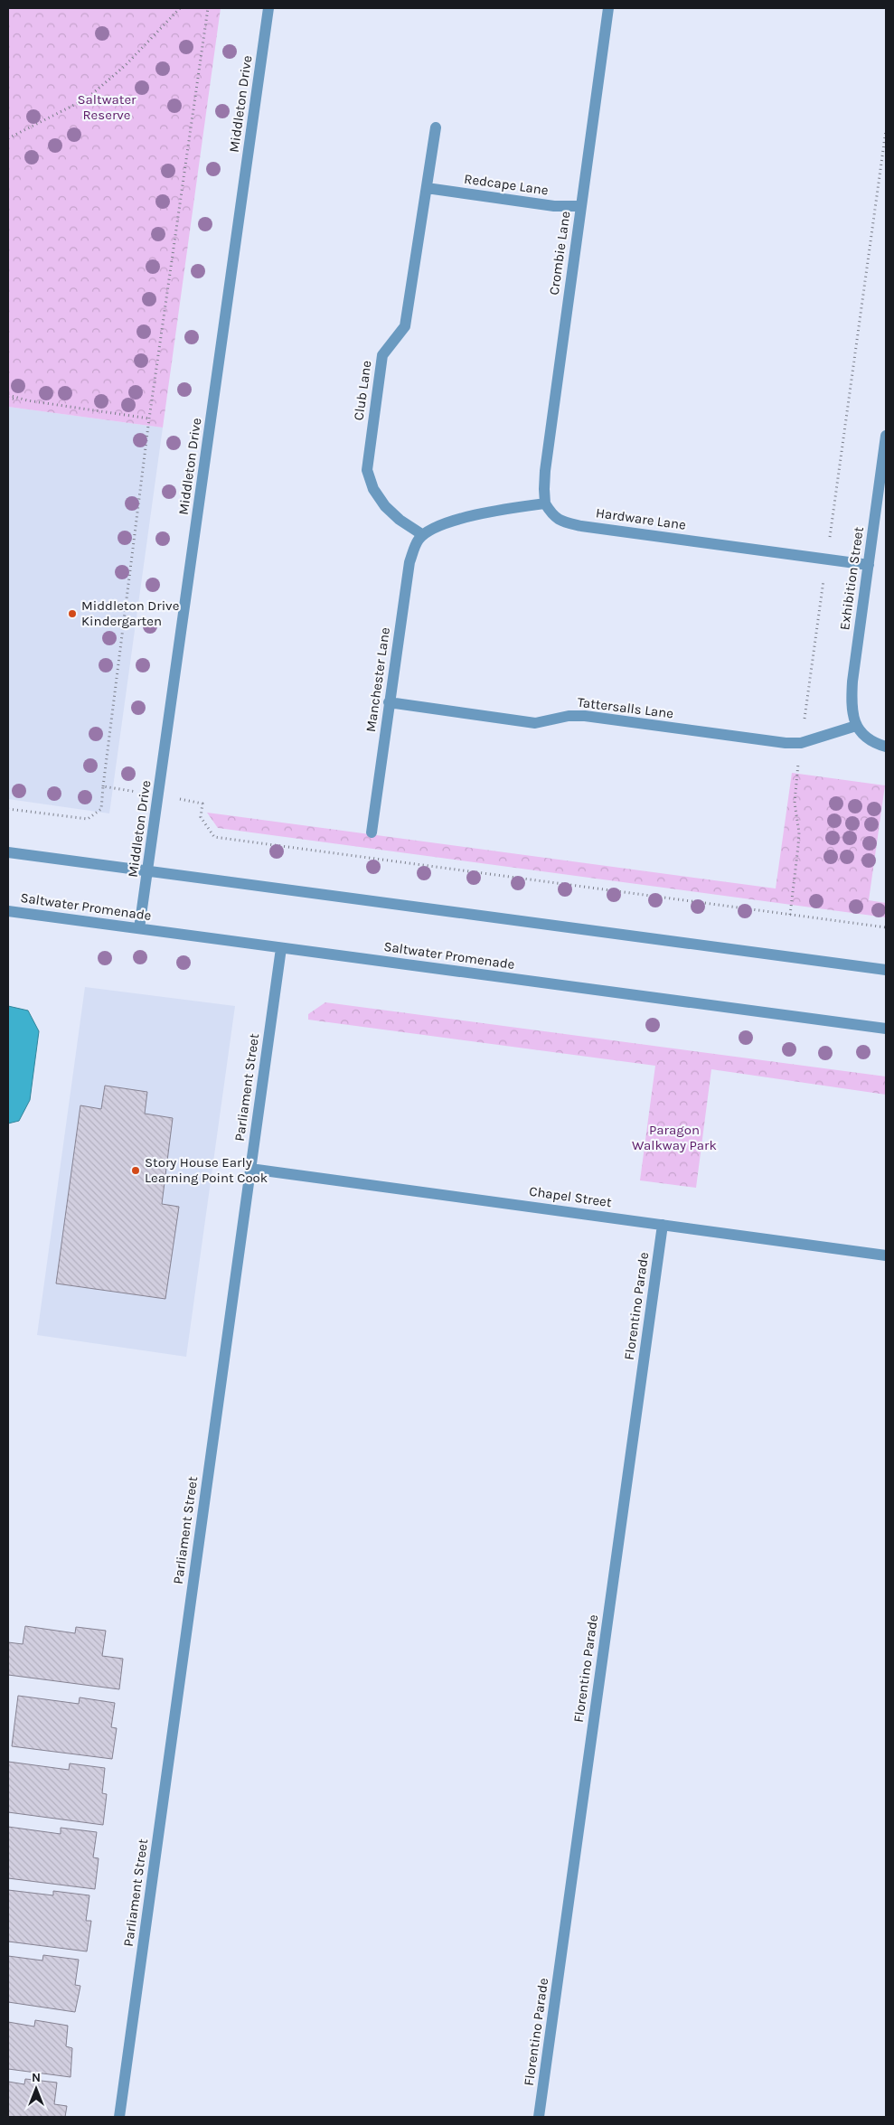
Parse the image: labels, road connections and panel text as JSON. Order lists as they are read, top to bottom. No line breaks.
{"streets":{"street":["Middleton Drive","Redcape Lane","Crombie Lane","Club Lane","Hardware Lane","Exhibition Street","Manchester Lane","Tattersalls Lane","Saltwater Promenade","Parliament Street","Chapel Street","Florentino Parade"]},"crossings":[["Middleton Drive","Saltwater Promenade"],["Redcape Lane","Crombie Lane"],["Redcape Lane","Club Lane"],["Crombie Lane","Hardware Lane"],["Club Lane","Manchester Lane"],["Hardware Lane","Exhibition Street"],["Exhibition Street","Tattersalls Lane"],["Manchester Lane","Tattersalls Lane"],["Saltwater Promenade","Parliament Street"],["Parliament Street","Chapel Street"],["Chapel Street","Florentino Parade"]],"parks":["Saltwater Reserve","Paragon Walkway Park"],"places":["Middleton Drive Kindergarten","Story House Early Learning Point Cook"],"north":"top"}
